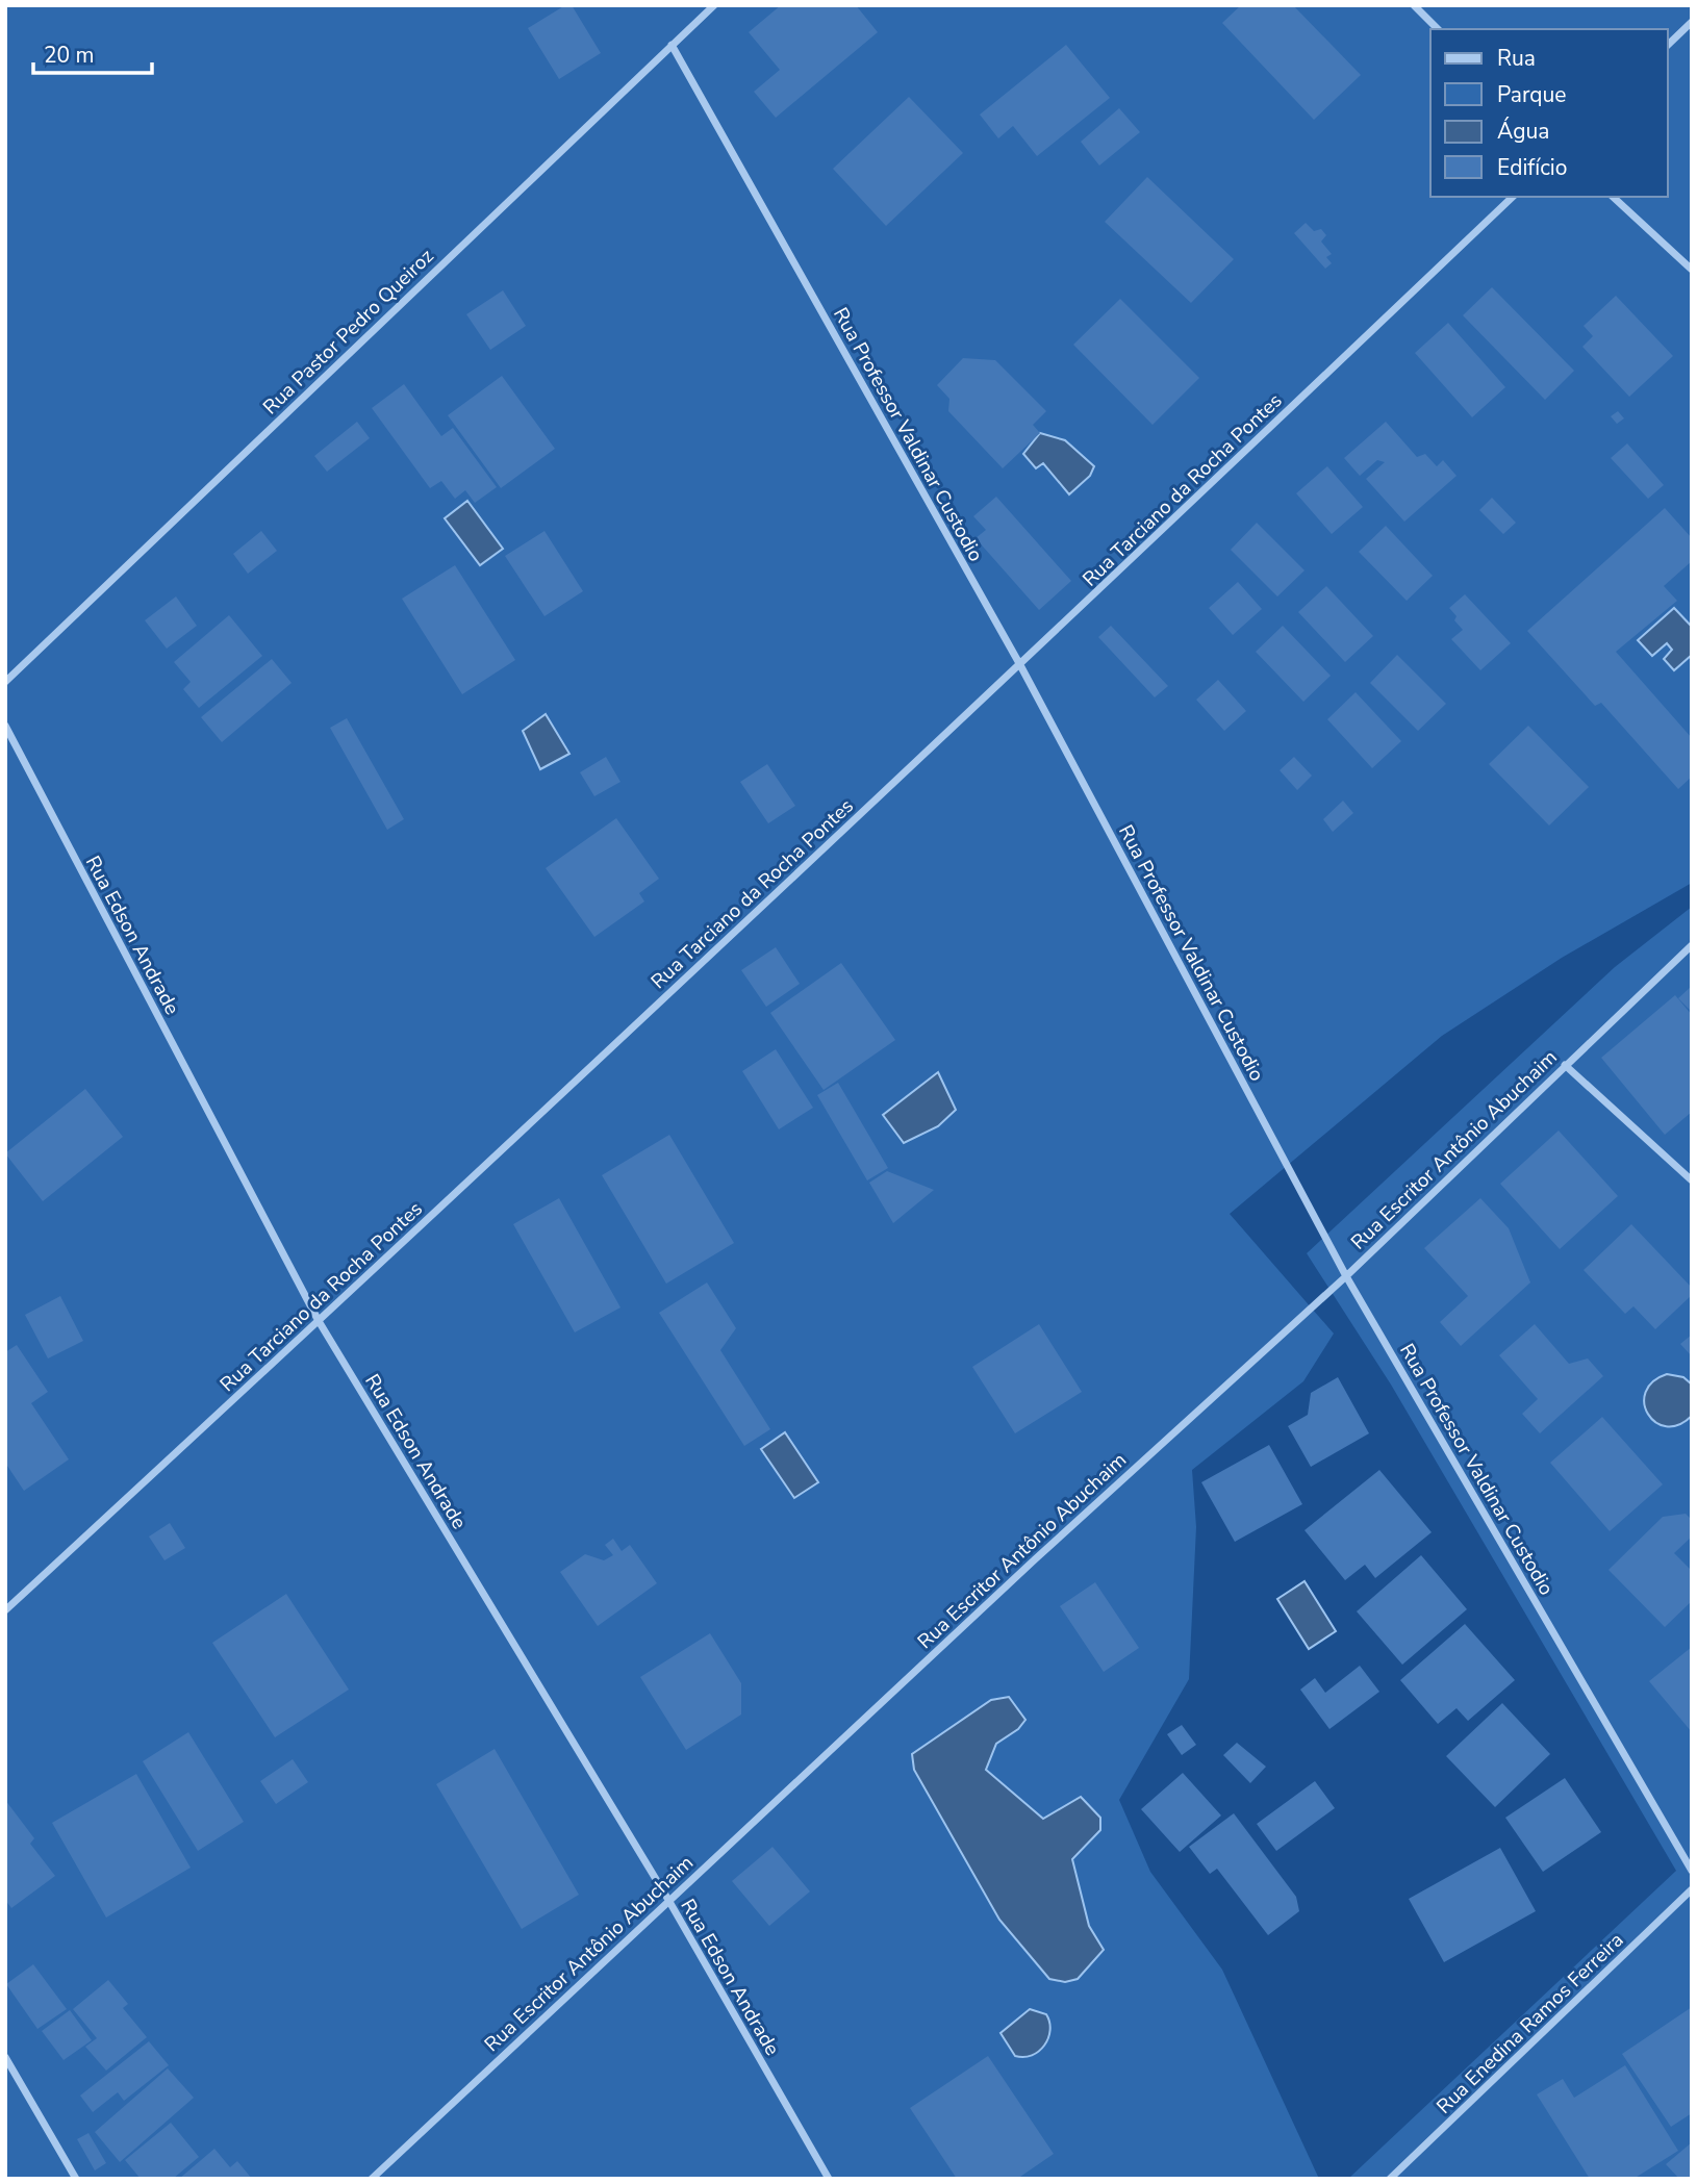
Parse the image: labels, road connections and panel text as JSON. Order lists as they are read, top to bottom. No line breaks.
{"streets":{"street":["Rua Pastor Pedro Queiroz","Rua Professor Valdinar Custodio","Rua Tarciano da Rocha Pontes","Rua Edson Andrade","Rua Escritor Antônio Abuchaim","Rua Enedina Ramos Ferreira"]},"crossings":[["Rua Pastor Pedro Queiroz","Rua Professor Valdinar Custodio"],["Rua Professor Valdinar Custodio","Rua Tarciano da Rocha Pontes"],["Rua Professor Valdinar Custodio","Rua Escritor Antônio Abuchaim"],["Rua Tarciano da Rocha Pontes","Rua Edson Andrade"],["Rua Edson Andrade","Rua Escritor Antônio Abuchaim"]],"legend":["Rua","Parque","Água","Edifício"],"scale_bar":"20 m"}
